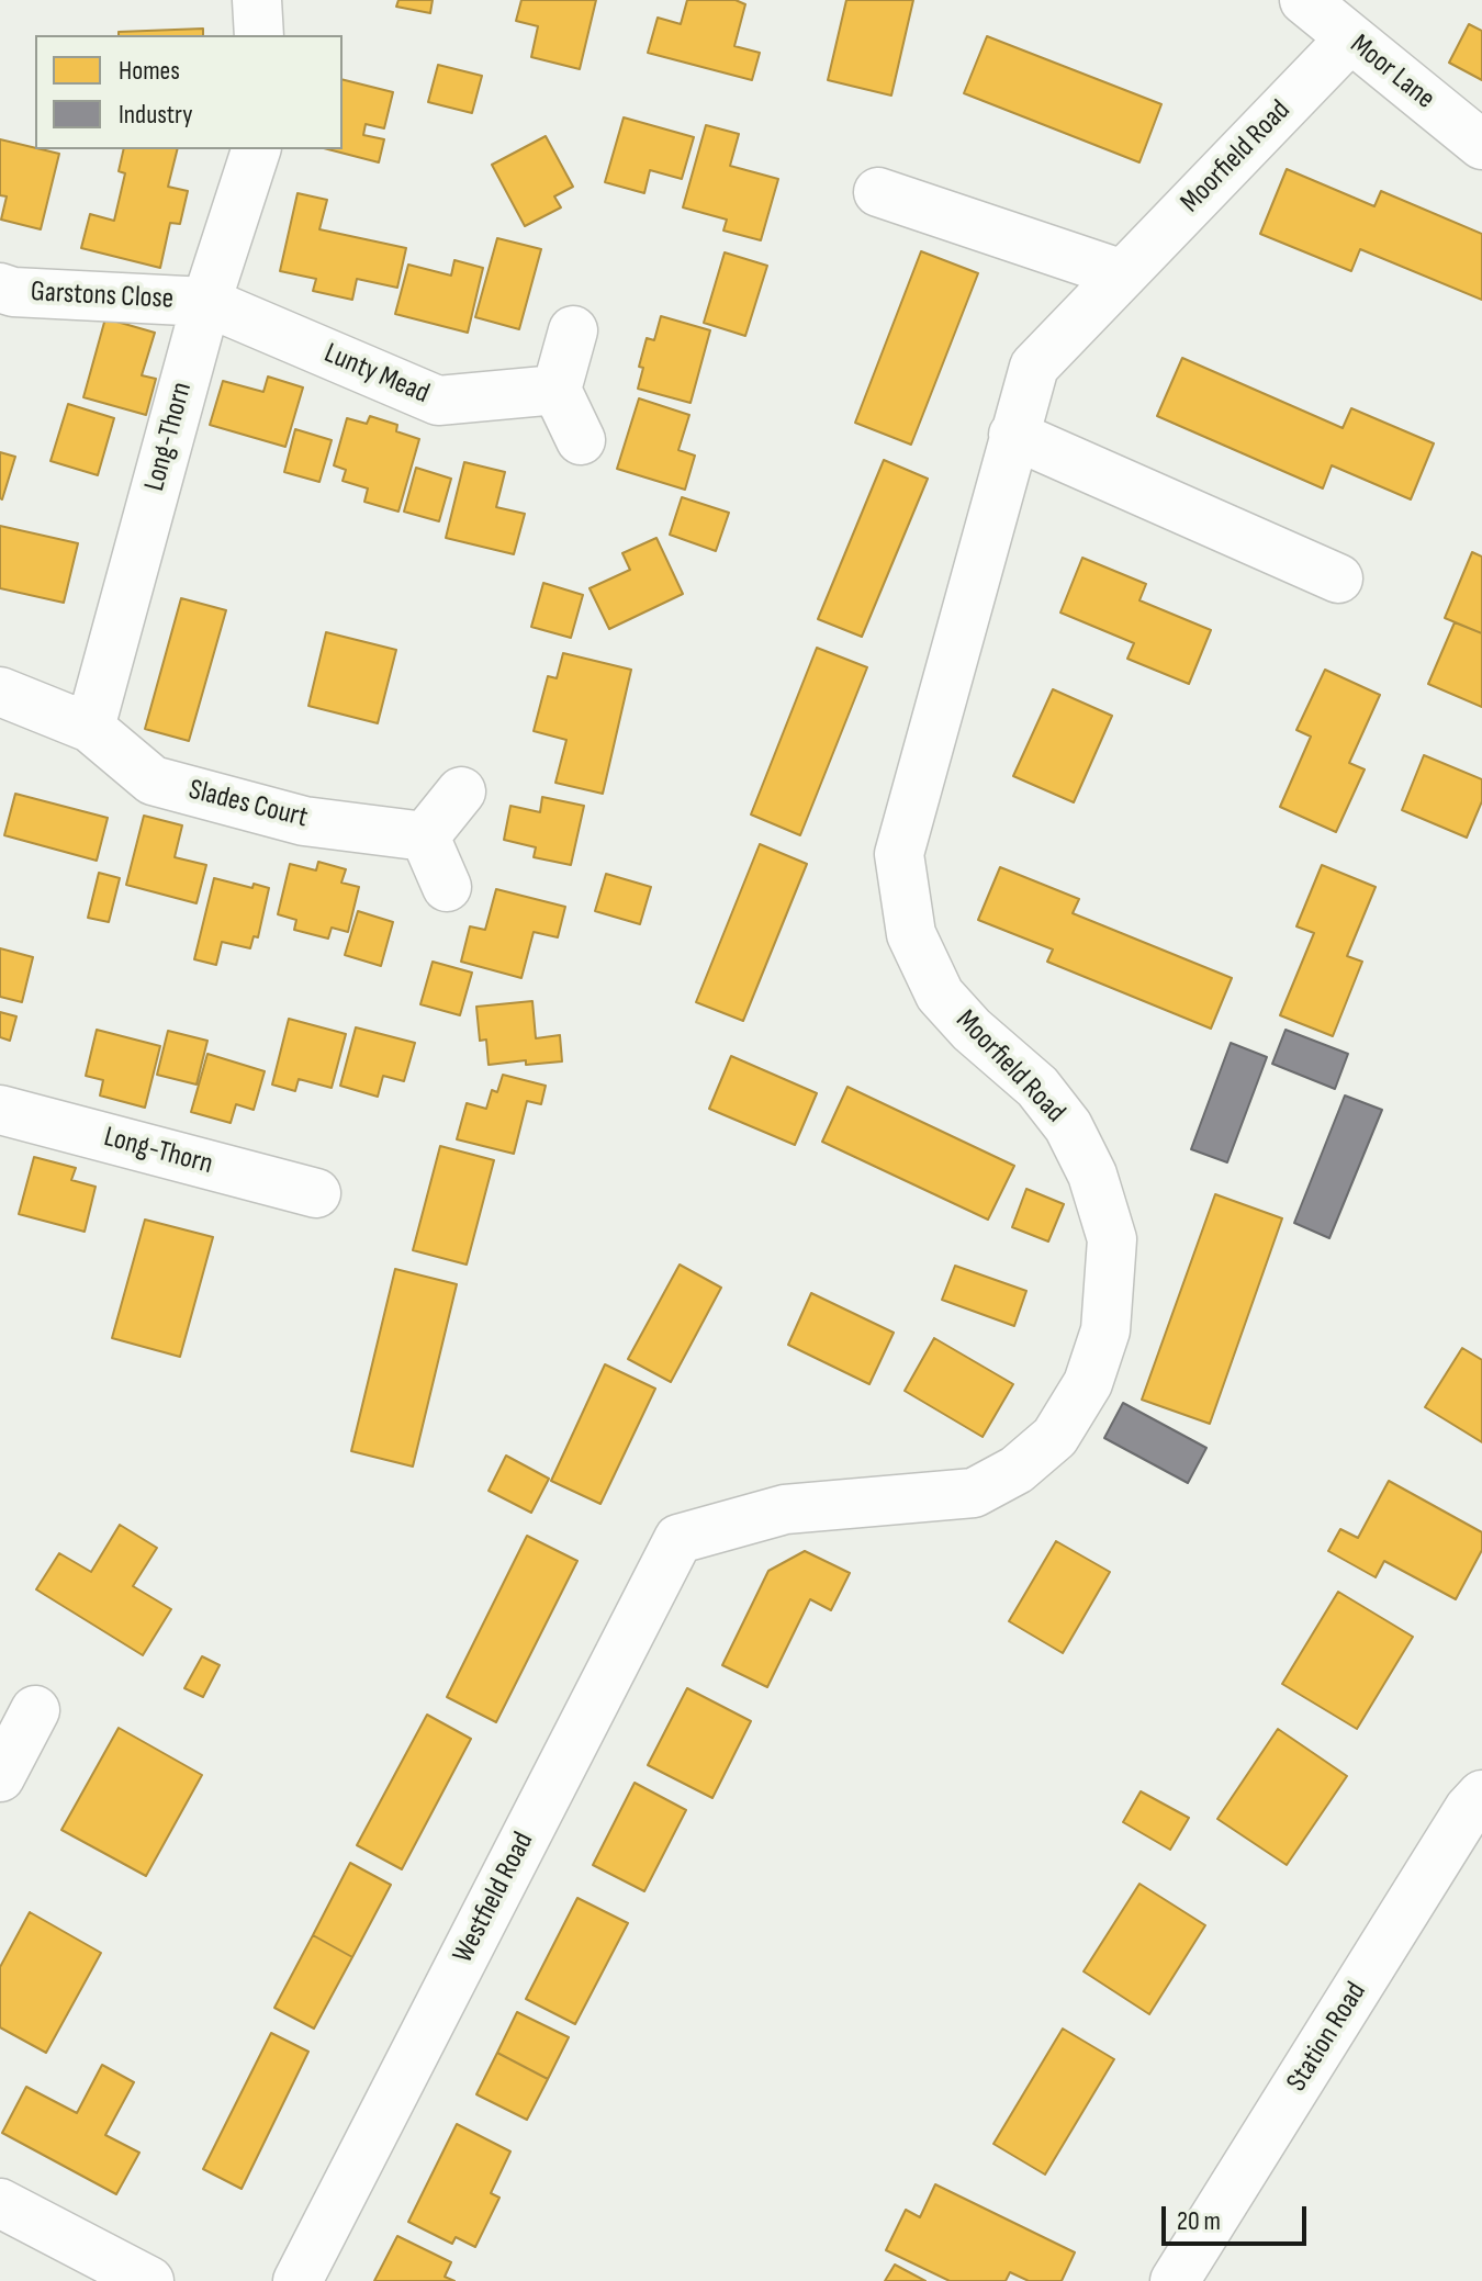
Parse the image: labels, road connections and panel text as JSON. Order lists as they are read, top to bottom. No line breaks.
{"streets":{"street":["Moor Lane","Moorfield Road","Garstons Close","Lunty Mead","Long-Thorn","Slades Court","Westfield Road","Station Road"]},"crossings":[["Moor Lane","Moorfield Road"],["Moorfield Road","Westfield Road"],["Garstons Close","Lunty Mead"],["Garstons Close","Long-Thorn"],["Lunty Mead","Long-Thorn"],["Long-Thorn","Slades Court"]],"legend":["Homes","Industry"],"scale_bar":"20 m"}
